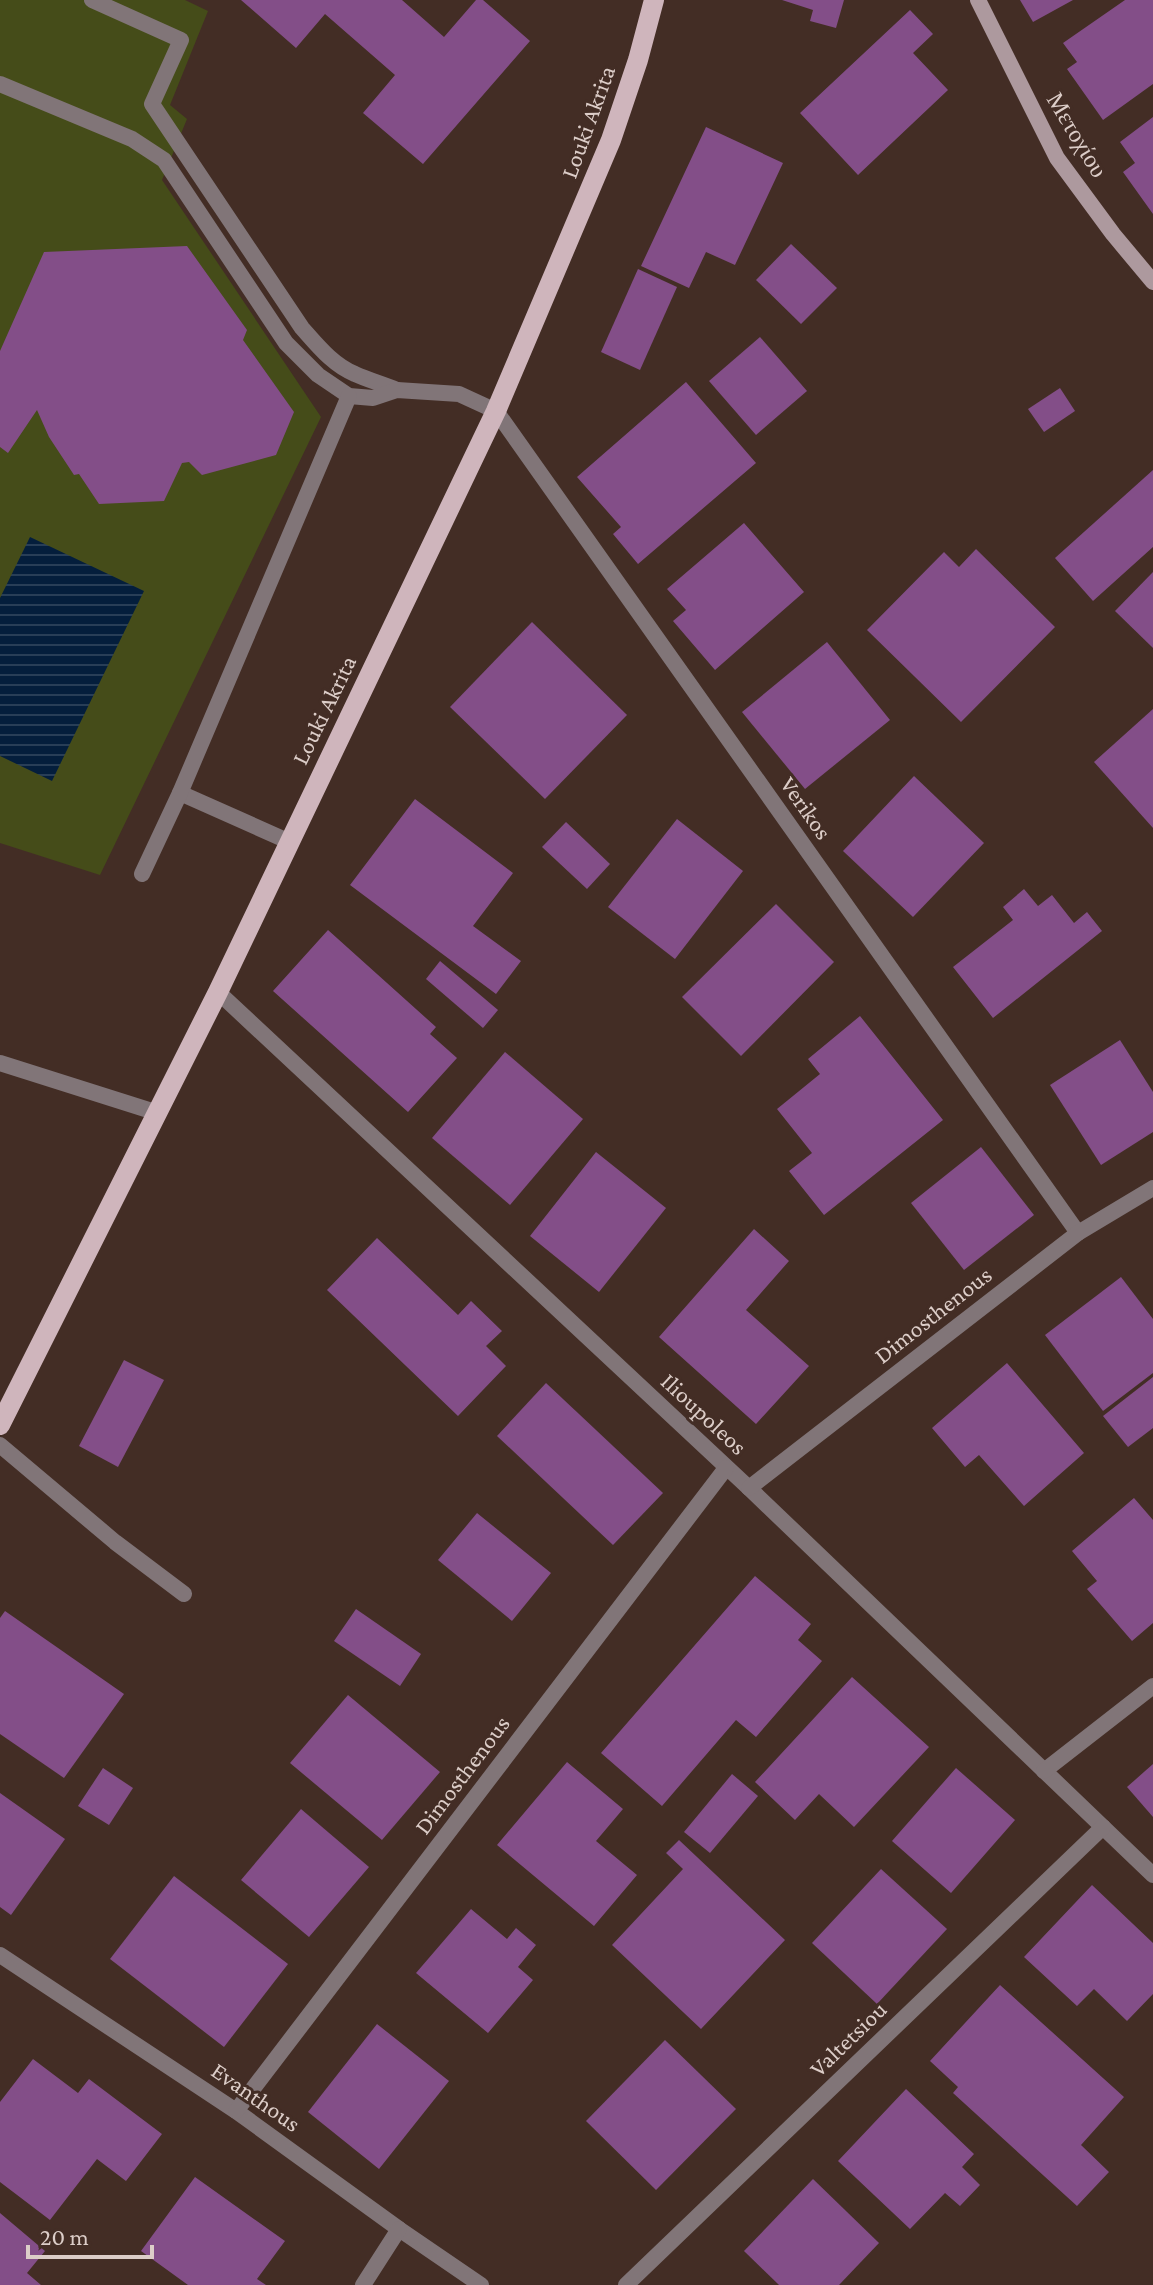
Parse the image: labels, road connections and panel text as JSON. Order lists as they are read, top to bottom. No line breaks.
{"streets":{"main road":["Louki Akrita"],"street":["Μετοχίου","Verikos","Dimosthenous","Ilioupoleos","Valtetsiou","Evanthous"]},"crossings":[["Louki Akrita","Verikos"],["Louki Akrita","Ilioupoleos"],["Verikos","Dimosthenous"],["Dimosthenous","Ilioupoleos"],["Dimosthenous","Evanthous"],["Ilioupoleos","Valtetsiou"]],"scale_bar":"20 m"}
